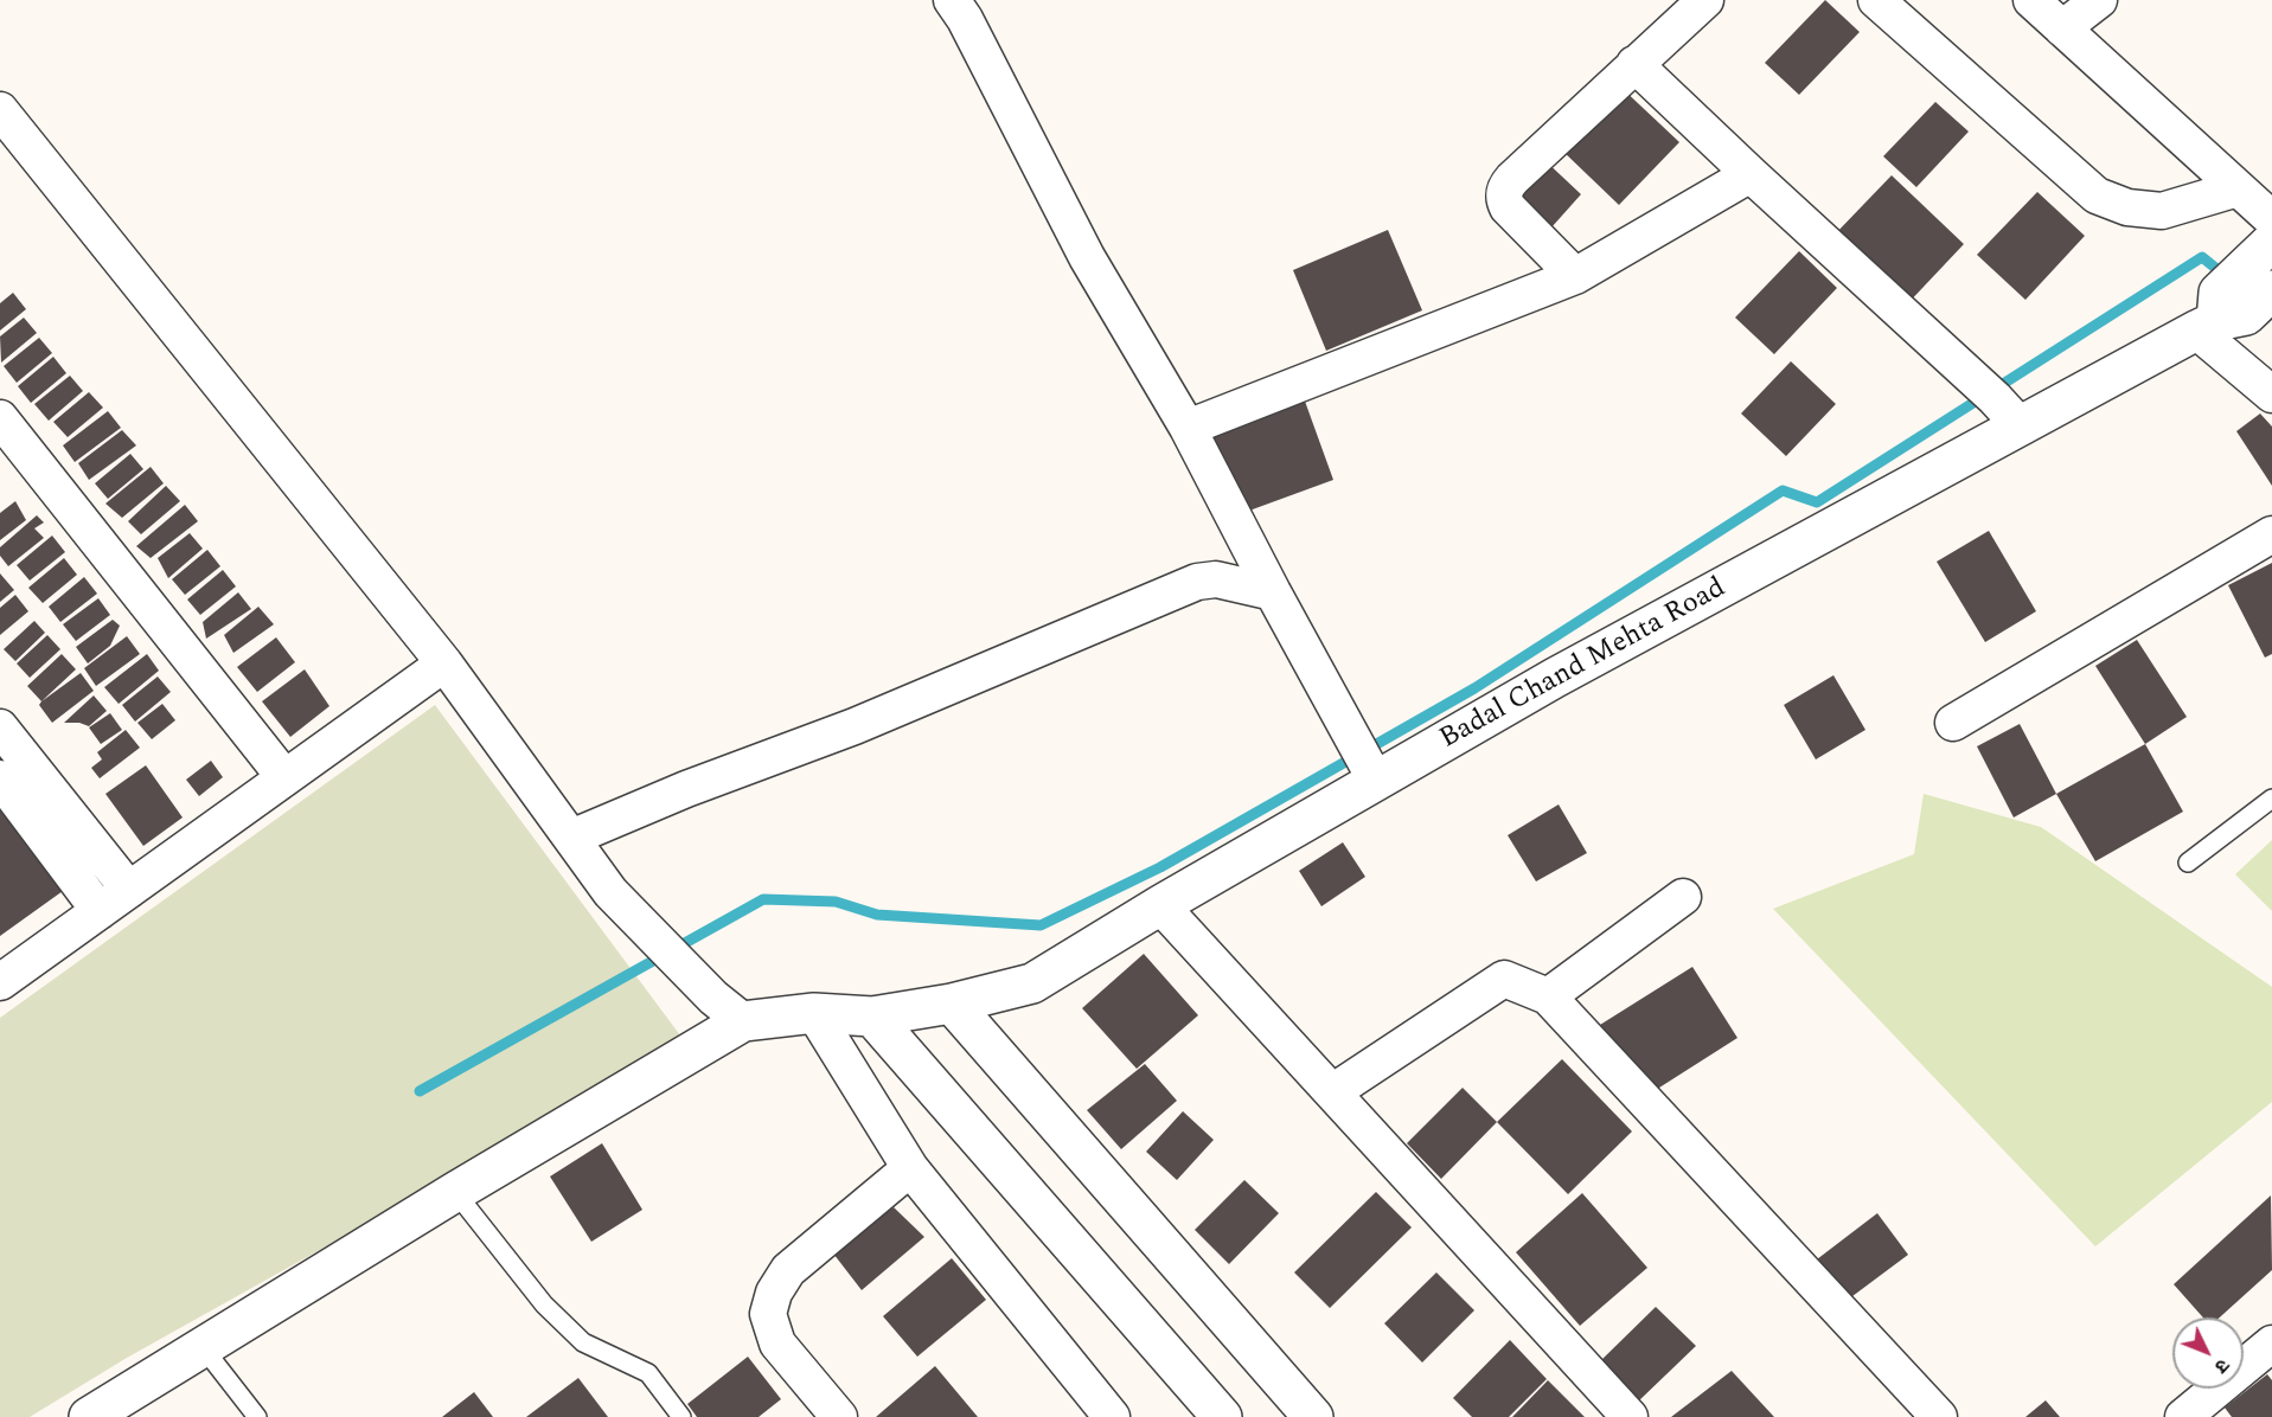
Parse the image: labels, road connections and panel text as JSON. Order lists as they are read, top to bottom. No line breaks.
{"streets":{"street":["Badal Chand Mehta Road"]},"north":"bottom right"}
